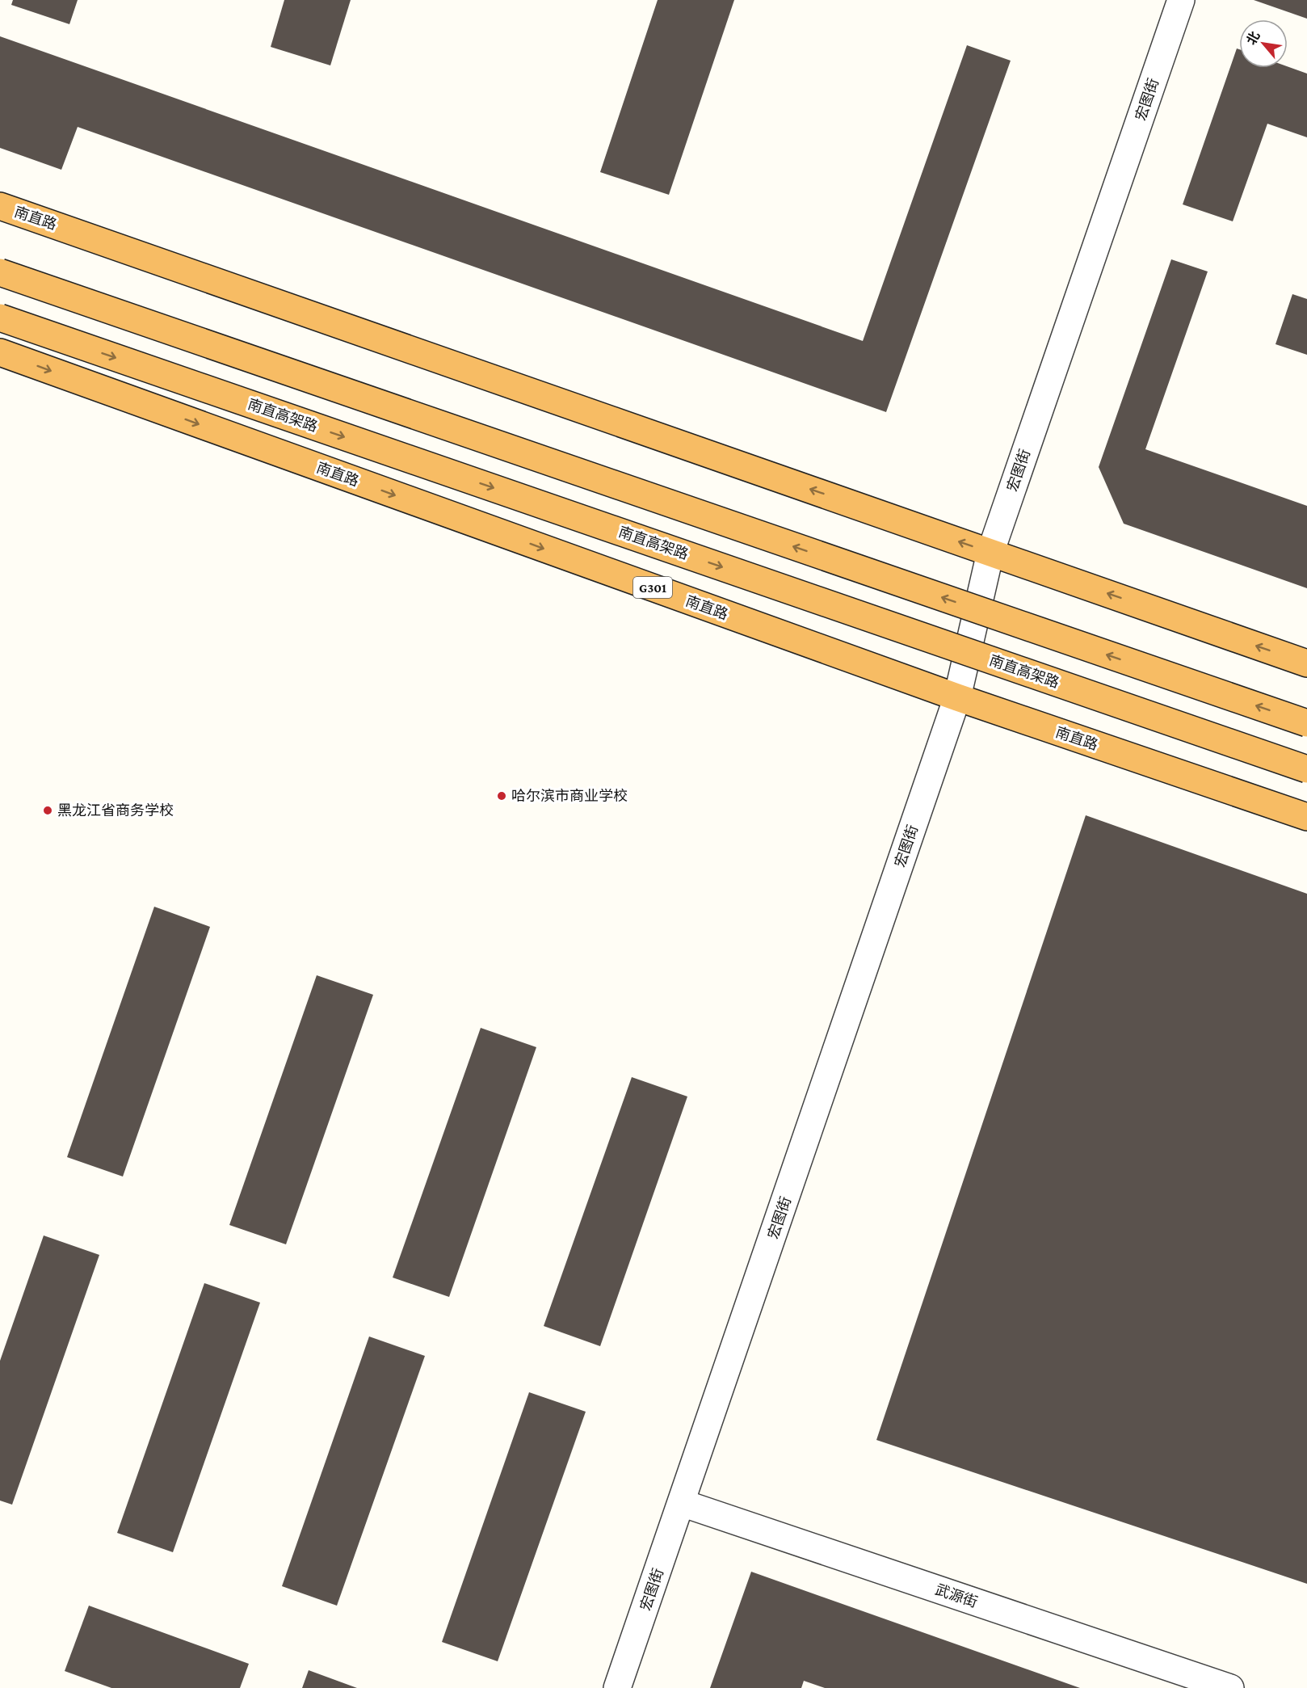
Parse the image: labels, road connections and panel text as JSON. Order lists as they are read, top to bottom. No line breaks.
{"streets":{"highway":["南直路","南直高架路","G301"],"street":["宏图街","武源街"]},"crossings":[["宏图街","南直路"],["宏图街","武源街"]],"places":["哈尔滨市商业学校","黑龙江省商务学校"],"north":"top left"}
